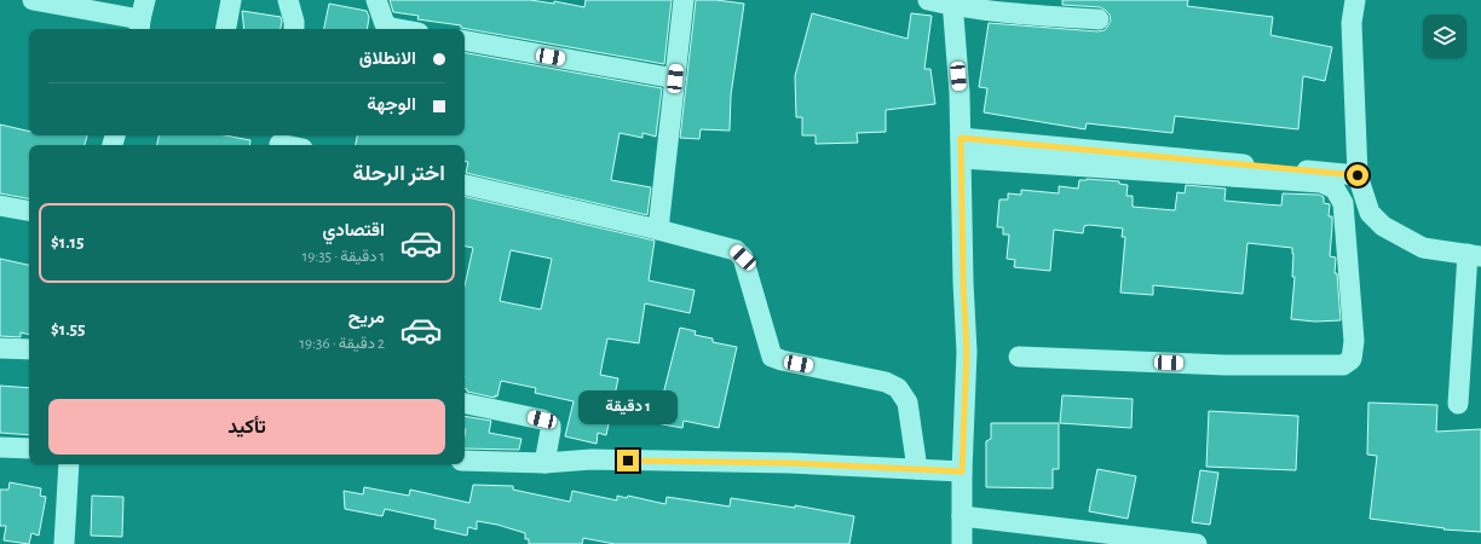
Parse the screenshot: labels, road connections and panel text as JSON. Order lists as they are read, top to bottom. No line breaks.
{"page":{"banner":["الانطلاق","الوجهة"],"heading":"اختر الرحلة","list":[{"name":"اقتصادي","note":"1 دقيقة · 19:35","value":"$1.15"},{"name":"مريح","note":"2 دقيقة · 19:36","value":"$1.55"}],"buttons":"تأكيد","bubble":"1 دقيقة"}}
